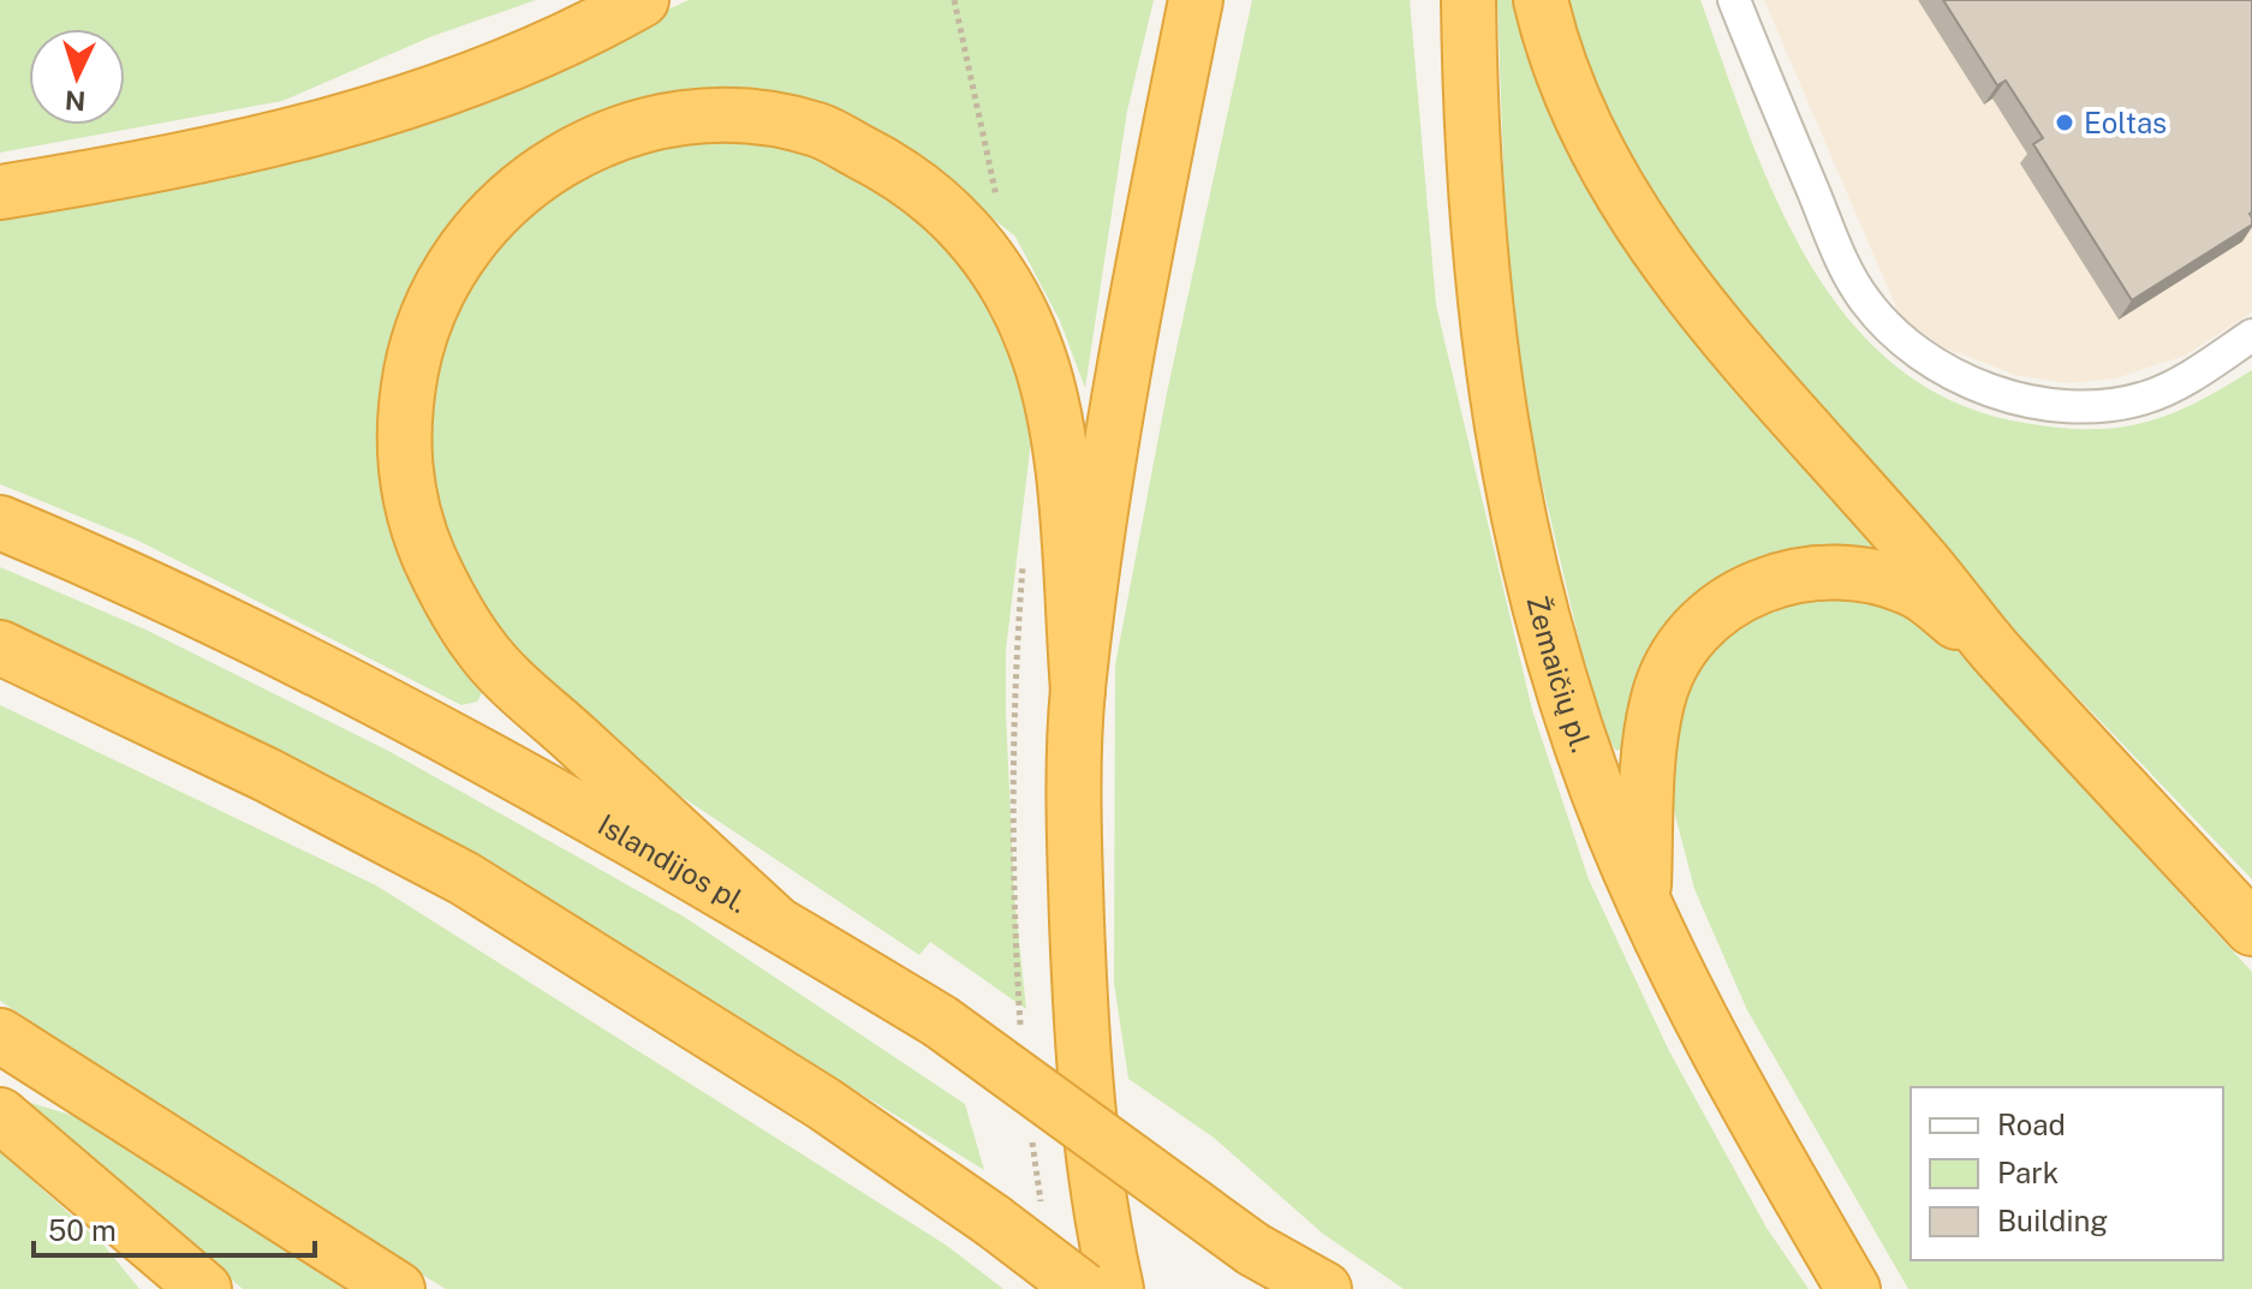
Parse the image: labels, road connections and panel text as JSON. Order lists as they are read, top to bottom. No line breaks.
{"streets":{"highway":["Žemaičių pl.","Islandijos pl."]},"places":["Eoltas"],"legend":["Road","Park","Building"],"scale_bar":"50 m","north":"bottom"}
